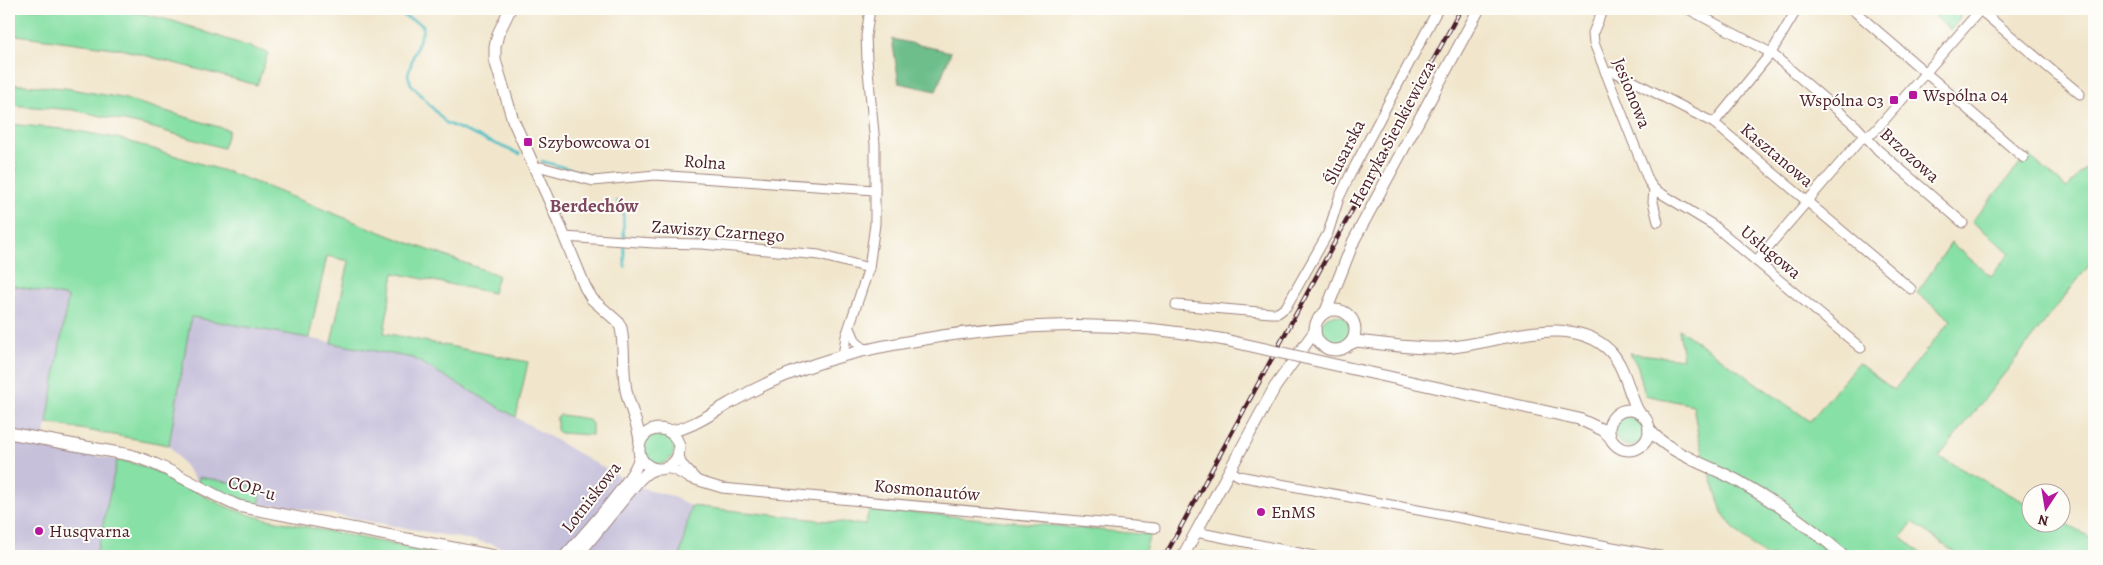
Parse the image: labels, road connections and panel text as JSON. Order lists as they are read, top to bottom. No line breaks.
{"streets":{"main road":["Henryka Sienkiewicza","COP-u","Lotniskowa"],"street":["Jesionowa","Ślusarska","Kasztanowa","Brzozowa","Rolna","Zawiszy Czarnego","Usługowa","Kosmonautów"]},"crossings":[["Jesionowa","Kasztanowa"],["Jesionowa","Usługowa"],["Kosmonautów","Lotniskowa"]],"districts":["Berdechów"],"places":{"transit":["Wspólna 04","Wspólna 03","Szybowcowa 01"],"other":["EnMS","Husqvarna"]},"north":"bottom"}
